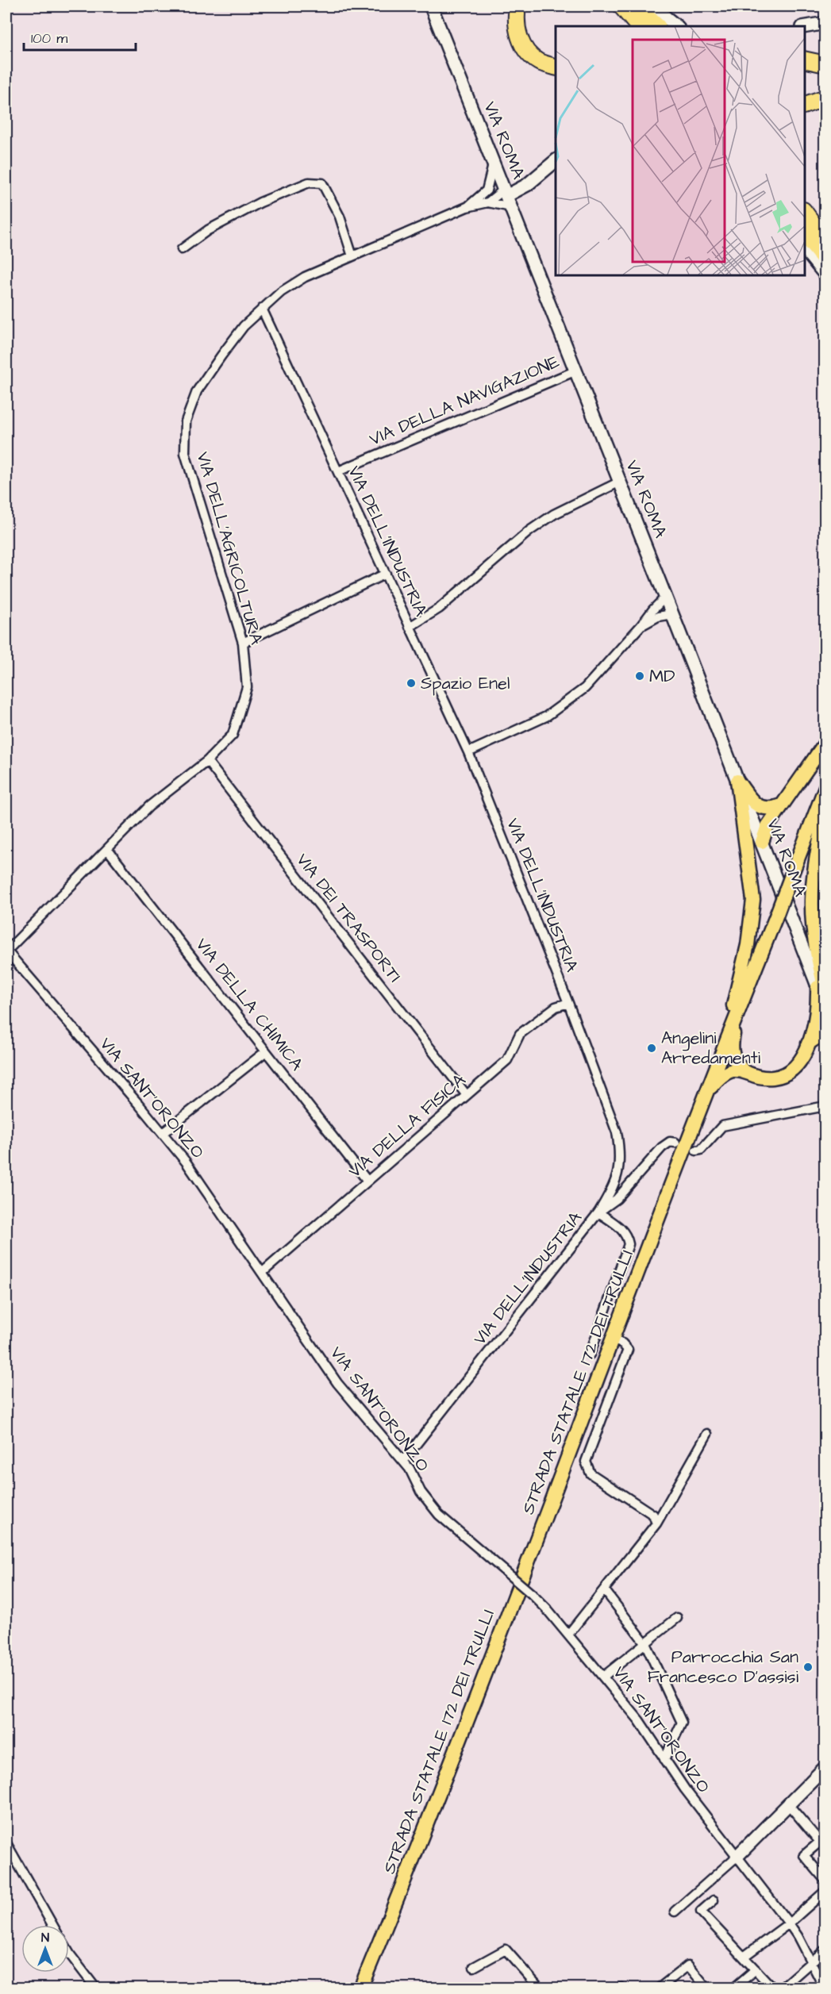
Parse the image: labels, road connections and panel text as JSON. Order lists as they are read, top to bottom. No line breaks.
{"streets":{"main road":["STRADA STATALE 172 DEI TRULLI"],"street":["VIA ROMA","VIA DELLA NAVIGAZIONE","VIA DELL'INDUSTRIA","VIA DELL'AGRICOLTURA","VIA DEI TRASPORTI","VIA DELLA CHIMICA","VIA SANT'ORONZO","VIA DELLA FISICA"]},"crossings":[["VIA ROMA","VIA DELLA NAVIGAZIONE"],["VIA ROMA","VIA DELL'AGRICOLTURA"],["VIA DELLA NAVIGAZIONE","VIA DELL'INDUSTRIA"],["VIA DELL'INDUSTRIA","VIA DELL'AGRICOLTURA"],["VIA DELL'INDUSTRIA","VIA SANT'ORONZO"],["VIA DELL'INDUSTRIA","VIA DELLA FISICA"],["VIA DELL'AGRICOLTURA","VIA DEI TRASPORTI"],["VIA DELL'AGRICOLTURA","VIA DELLA CHIMICA"],["VIA DELL'AGRICOLTURA","VIA SANT'ORONZO"],["VIA DEI TRASPORTI","VIA DELLA FISICA"],["VIA DELLA CHIMICA","VIA DELLA FISICA"],["VIA SANT'ORONZO","VIA DELLA FISICA"]],"places":["MD","Spazio Enel","Angelini Arredamenti","Parrocchia San Francesco D'assisi"],"scale_bar":"100 m","north":"top"}
